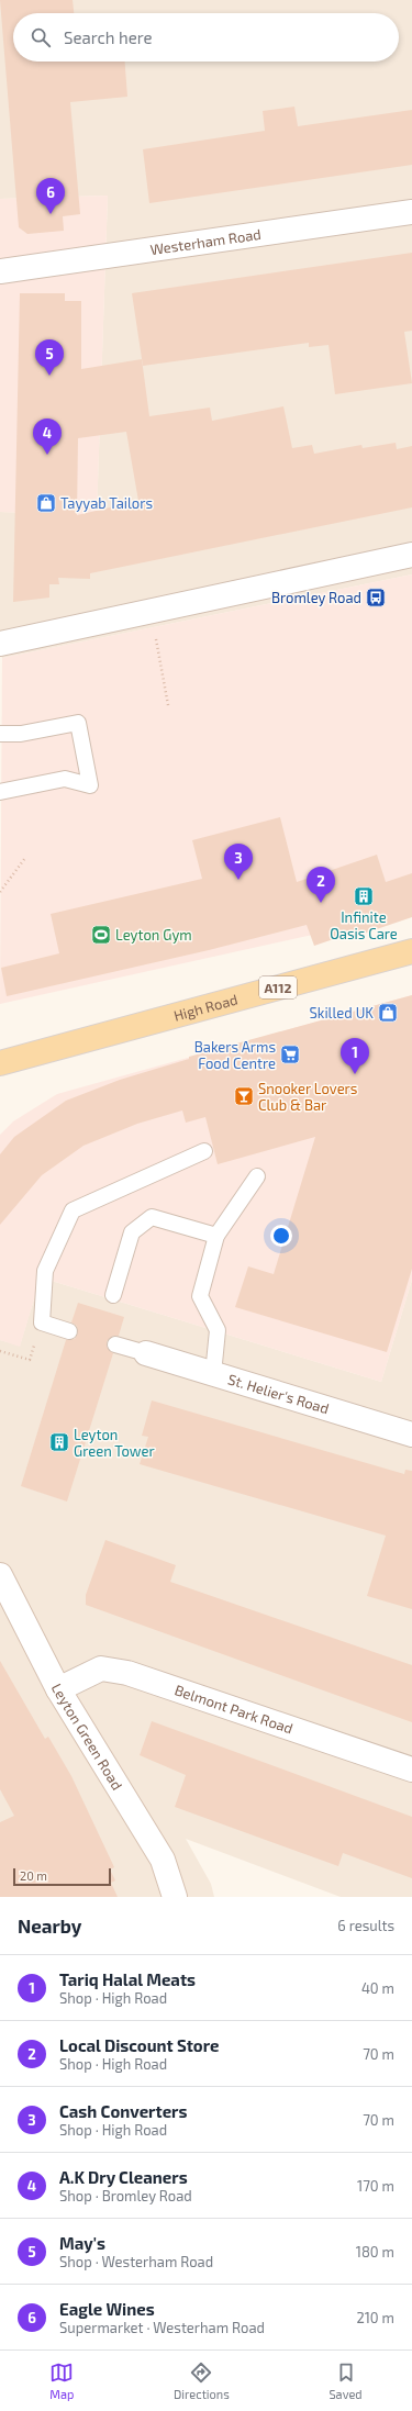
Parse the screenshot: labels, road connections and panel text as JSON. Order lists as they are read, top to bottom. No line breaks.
{"streets":{"main road":["A112","High Road"],"street":["Westerham Road","St. Helier's Road","Belmont Park Road","Leyton Green Road"]},"crossings":[["Belmont Park Road","Leyton Green Road"]],"places":{"shop":["Tayyab Tailors","Skilled UK"],"bus stop":["Bromley Road"],"building":["Infinite Oasis Care","Leyton Green Tower"],"sports":["Leyton Gym"],"supermarket":["Bakers Arms Food Centre"],"bar":["Snooker Lovers Club & Bar"]},"scale_bar":"20 m","page":{"search":"Search here","pins":["6","5","4","3","2","1"],"scale":"20 m","heading":["Nearby","6 results"],"list":[{"mark":"1","name":"Tariq Halal Meats","note":"Shop · High Road","value":"40 m"},{"mark":"2","name":"Local Discount Store","note":"Shop · High Road","value":"70 m"},{"mark":"3","name":"Cash Converters","note":"Shop · High Road","value":"70 m"},{"mark":"4","name":"A.K Dry Cleaners","note":"Shop · Bromley Road","value":"170 m"},{"mark":"5","name":"May's","note":"Shop · Westerham Road","value":"180 m"},{"mark":"6","name":"Eagle Wines","note":"Supermarket · Westerham Road","value":"210 m"}],"nav":["Map","Directions","Saved"]}}
